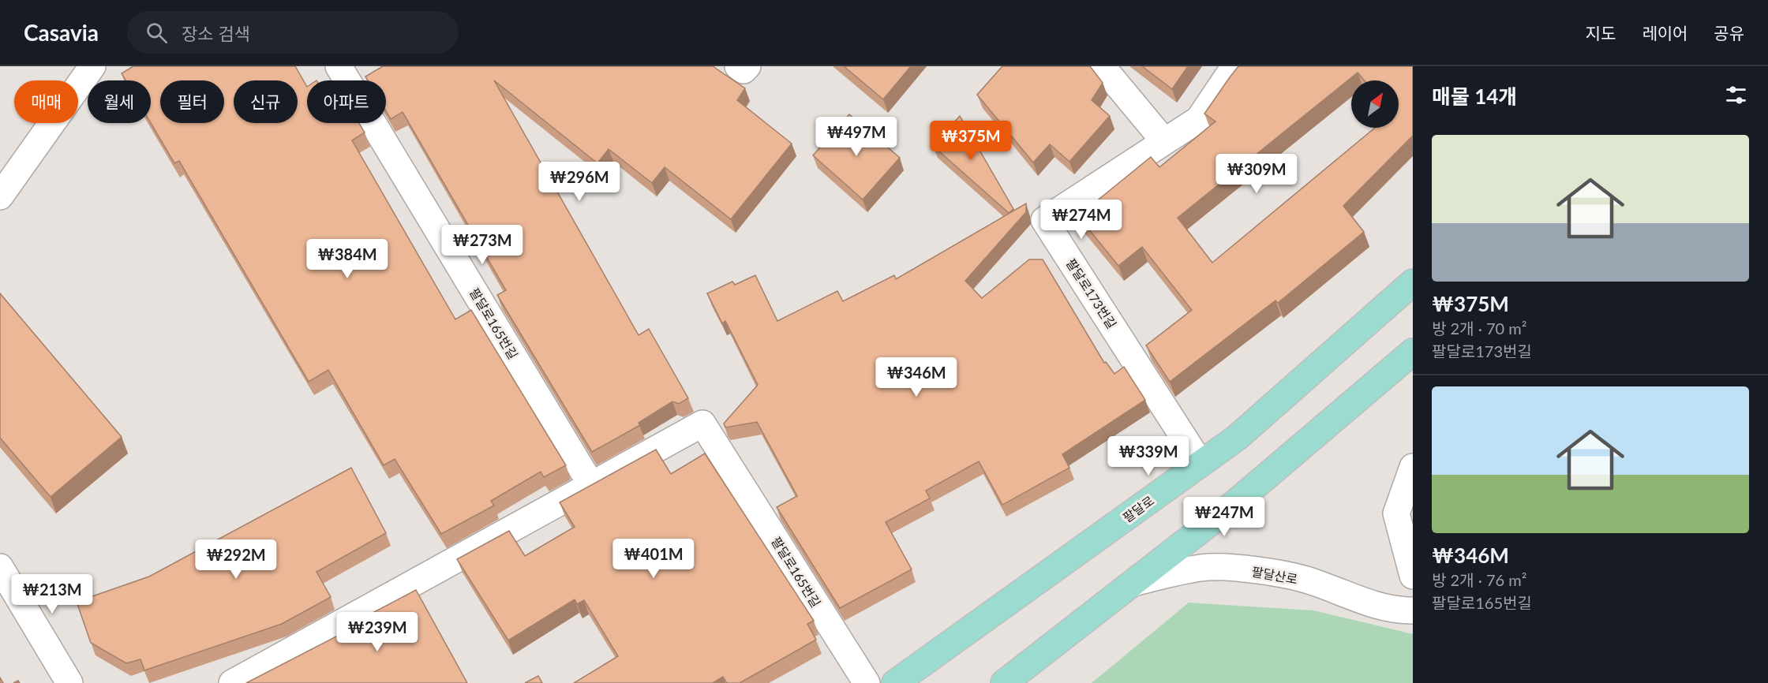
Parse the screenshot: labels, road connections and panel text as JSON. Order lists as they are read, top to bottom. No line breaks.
{"streets":{"main road":["팔달로"],"street":["팔달로173번길","팔달로165번길","팔달산로"]},"crossings":[["팔달로173번길","팔달로"]],"north":"top right","page":{"header":"Casavia","search":"장소 검색","nav":["지도","레이어","공유"],"heading":"매물 14개","chip":["매매","월세","필터","신규","아파트"],"price":["₩497M","₩375M","₩309M","₩296M","₩274M","₩273M","₩384M","₩346M","₩339M","₩247M","₩401M","₩292M","₩213M","₩239M"],"list":[{"name":"₩375M","note":"방 2개 · 70 m² · 팔달로173번길"},{"name":"₩346M","note":"방 2개 · 76 m² · 팔달로165번길"}]}}
